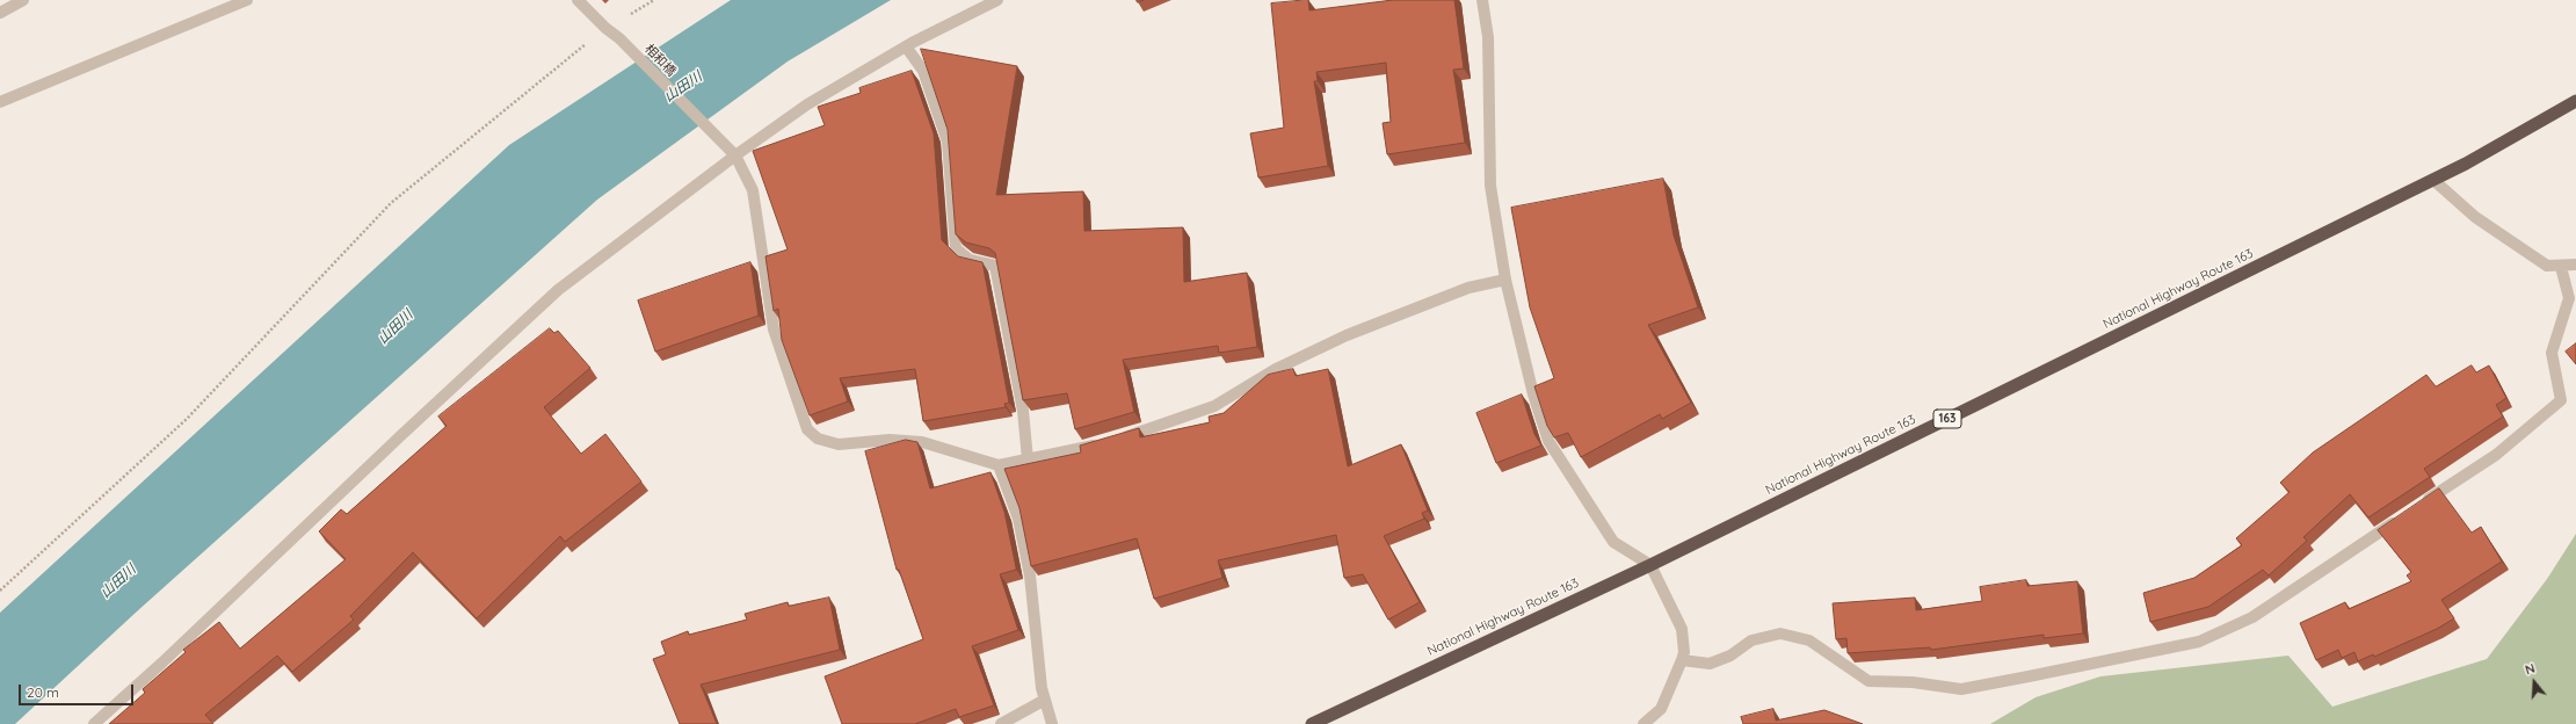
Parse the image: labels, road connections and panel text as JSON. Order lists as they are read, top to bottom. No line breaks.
{"streets":{"highway":["National Highway Route 163","163"],"street":["相和橋"]},"water":["山田川"],"scale_bar":"20 m","north":"top"}
